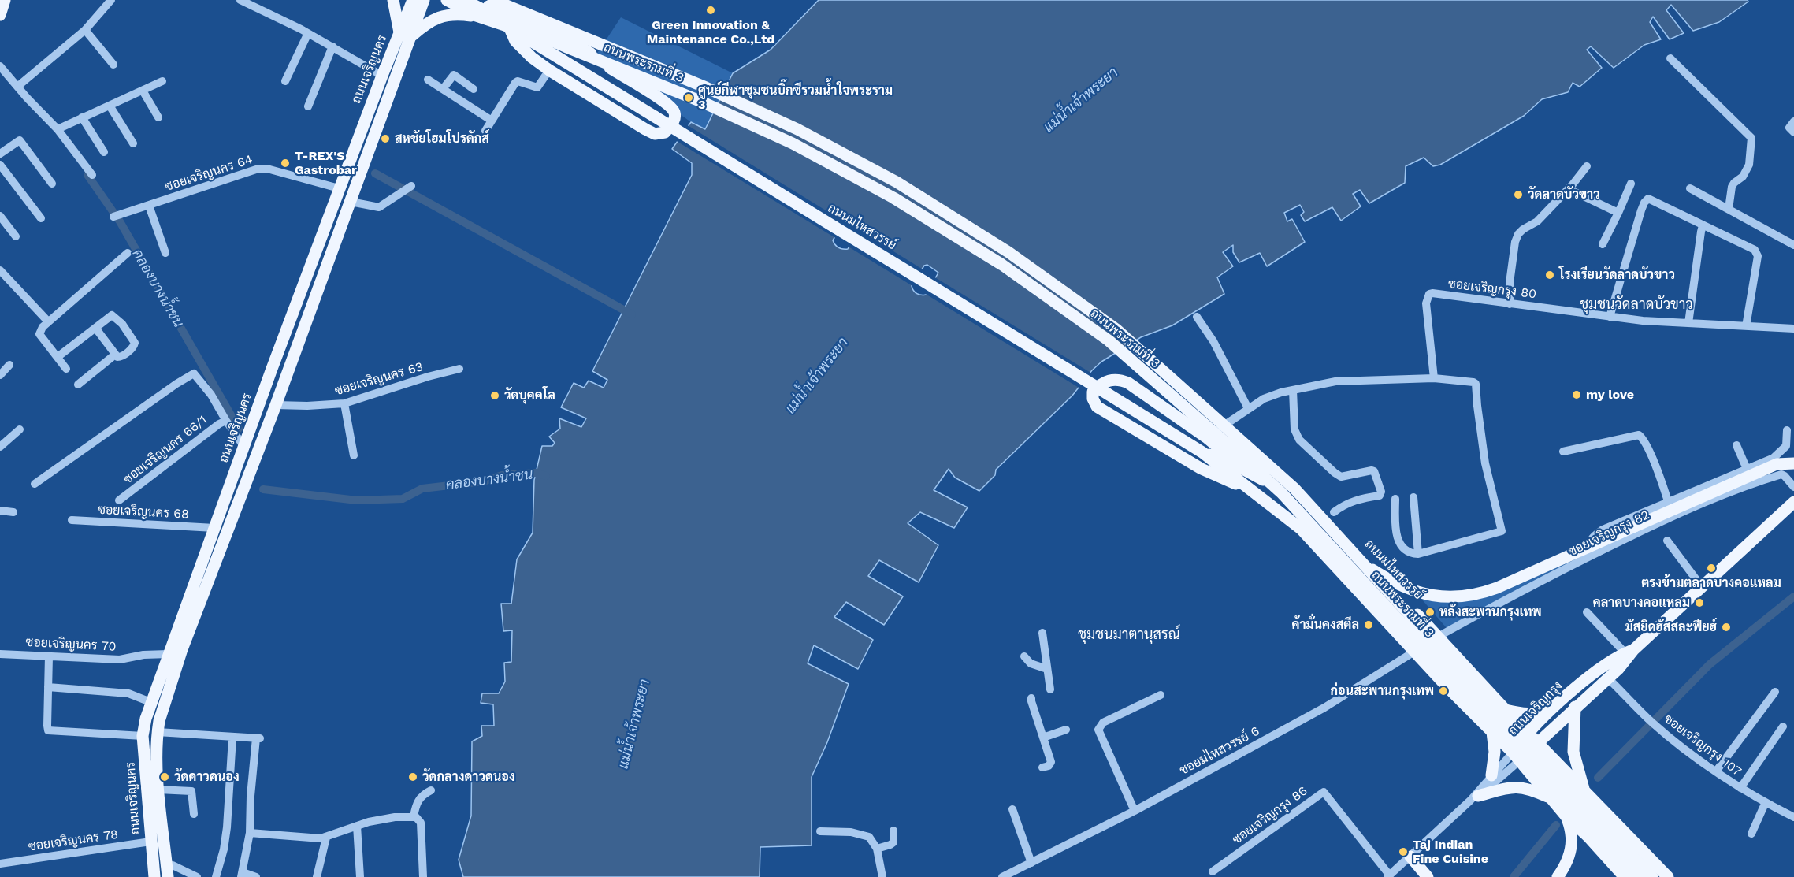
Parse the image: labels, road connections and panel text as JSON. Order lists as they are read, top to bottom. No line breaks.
{"streets":{"main road":["ถนนพระรามที่ 3","ถนนเจริญนคร","ถนนมไหสวรรย์","ถนนเจริญกรุง"],"street":["ซอยเจริญนคร 64","ซอยเจริญกรุง 80","ซอยเจริญนคร 63","ซอยเจริญนคร 66/1","ซอยเจริญนคร 68","ซอยเจริญกรุง 82","ซอยเจริญนคร 70","ซอยเจริญกรุง 107","ซอยมไหสวรรย์ 6","ซอยเจริญกรุง 86","ซอยเจริญนคร 78"]},"crossings":[["ถนนพระรามที่ 3","ถนนมไหสวรรย์"],["ถนนเจริญนคร","ซอยเจริญนคร 64"],["ถนนเจริญนคร","ซอยเจริญนคร 63"],["ถนนเจริญนคร","ซอยเจริญนคร 66/1"],["ถนนเจริญนคร","ซอยเจริญนคร 68"],["ถนนเจริญนคร","ซอยเจริญนคร 70"],["ถนนเจริญนคร","ซอยเจริญนคร 78"],["ถนนมไหสวรรย์","ซอยเจริญกรุง 82"],["ถนนมไหสวรรย์","ถนนเจริญกรุง"],["ถนนมไหสวรรย์","ซอยมไหสวรรย์ 6"],["ถนนเจริญกรุง","ซอยเจริญกรุง 107"],["ถนนเจริญกรุง","ซอยเจริญกรุง 86"]],"districts":["ชุมชนวัดลาดบัวขาว","ชุมชนมาตานุสรณ์"],"water":["แม่น้ำเจ้าพระยา","คลองบางน้ำชน"],"places":["Green Innovation & Maintenance Co.,Ltd","ศูนย์กีฬาชุมชนบิ๊กซีรวมน้ำใจพระราม 3","สหชัยโฮมโปรดักส์","T-REX'S Gastrobar","วัดลาดบัวขาว","โรงเรียนวัดลาดบัวขาว","my love","วัดบุคคโล","ตรงข้ามตลาดบางคอแหลม","คลาดบางคอแหลม","หลังสะพานกรุงเทพ","ค้ามั่นคงสตีล","มัสยิดฮัสสละฟียฮ์","ก่อนสะพานกรุงเทพ","วัดดาวคนอง","วัดกลางดาวคนอง","Taj Indian Fine Cuisine"]}
